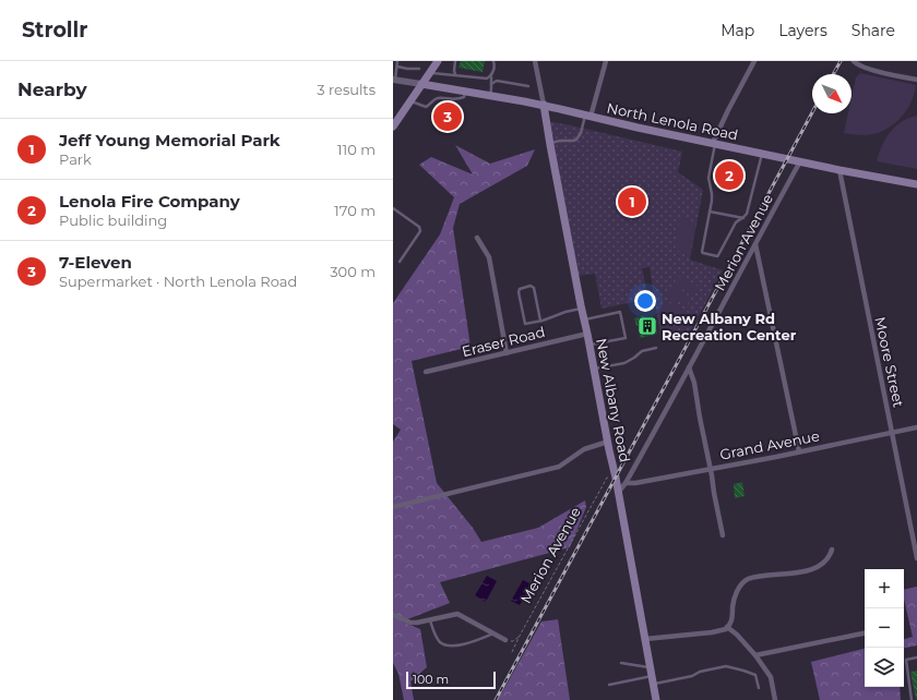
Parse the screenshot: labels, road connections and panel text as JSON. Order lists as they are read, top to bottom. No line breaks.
{"streets":{"main road":["North Lenola Road","New Albany Road"],"street":["Merion Avenue","Eraser Road","Moore Street","Grand Avenue"]},"crossings":[["North Lenola Road","Merion Avenue"],["North Lenola Road","Moore Street"],["North Lenola Road","New Albany Road"],["Merion Avenue","New Albany Road"],["Merion Avenue","Grand Avenue"],["Eraser Road","New Albany Road"],["Moore Street","Grand Avenue"]],"places":{"building":["New Albany Rd Recreation Center"]},"scale_bar":"100 m","north":"bottom right","page":{"header":"Strollr","nav":["Map","Layers","Share"],"heading":["Nearby","3 results"],"pins":["3","2","1"],"list":[{"mark":"1","name":"Jeff Young Memorial Park","note":"Park","value":"110 m"},{"mark":"2","name":"Lenola Fire Company","note":"Public building","value":"170 m"},{"mark":"3","name":"7-Eleven","note":"Supermarket · North Lenola Road","value":"300 m"}],"map_buttons":["+","−"],"scale":"100 m"}}
